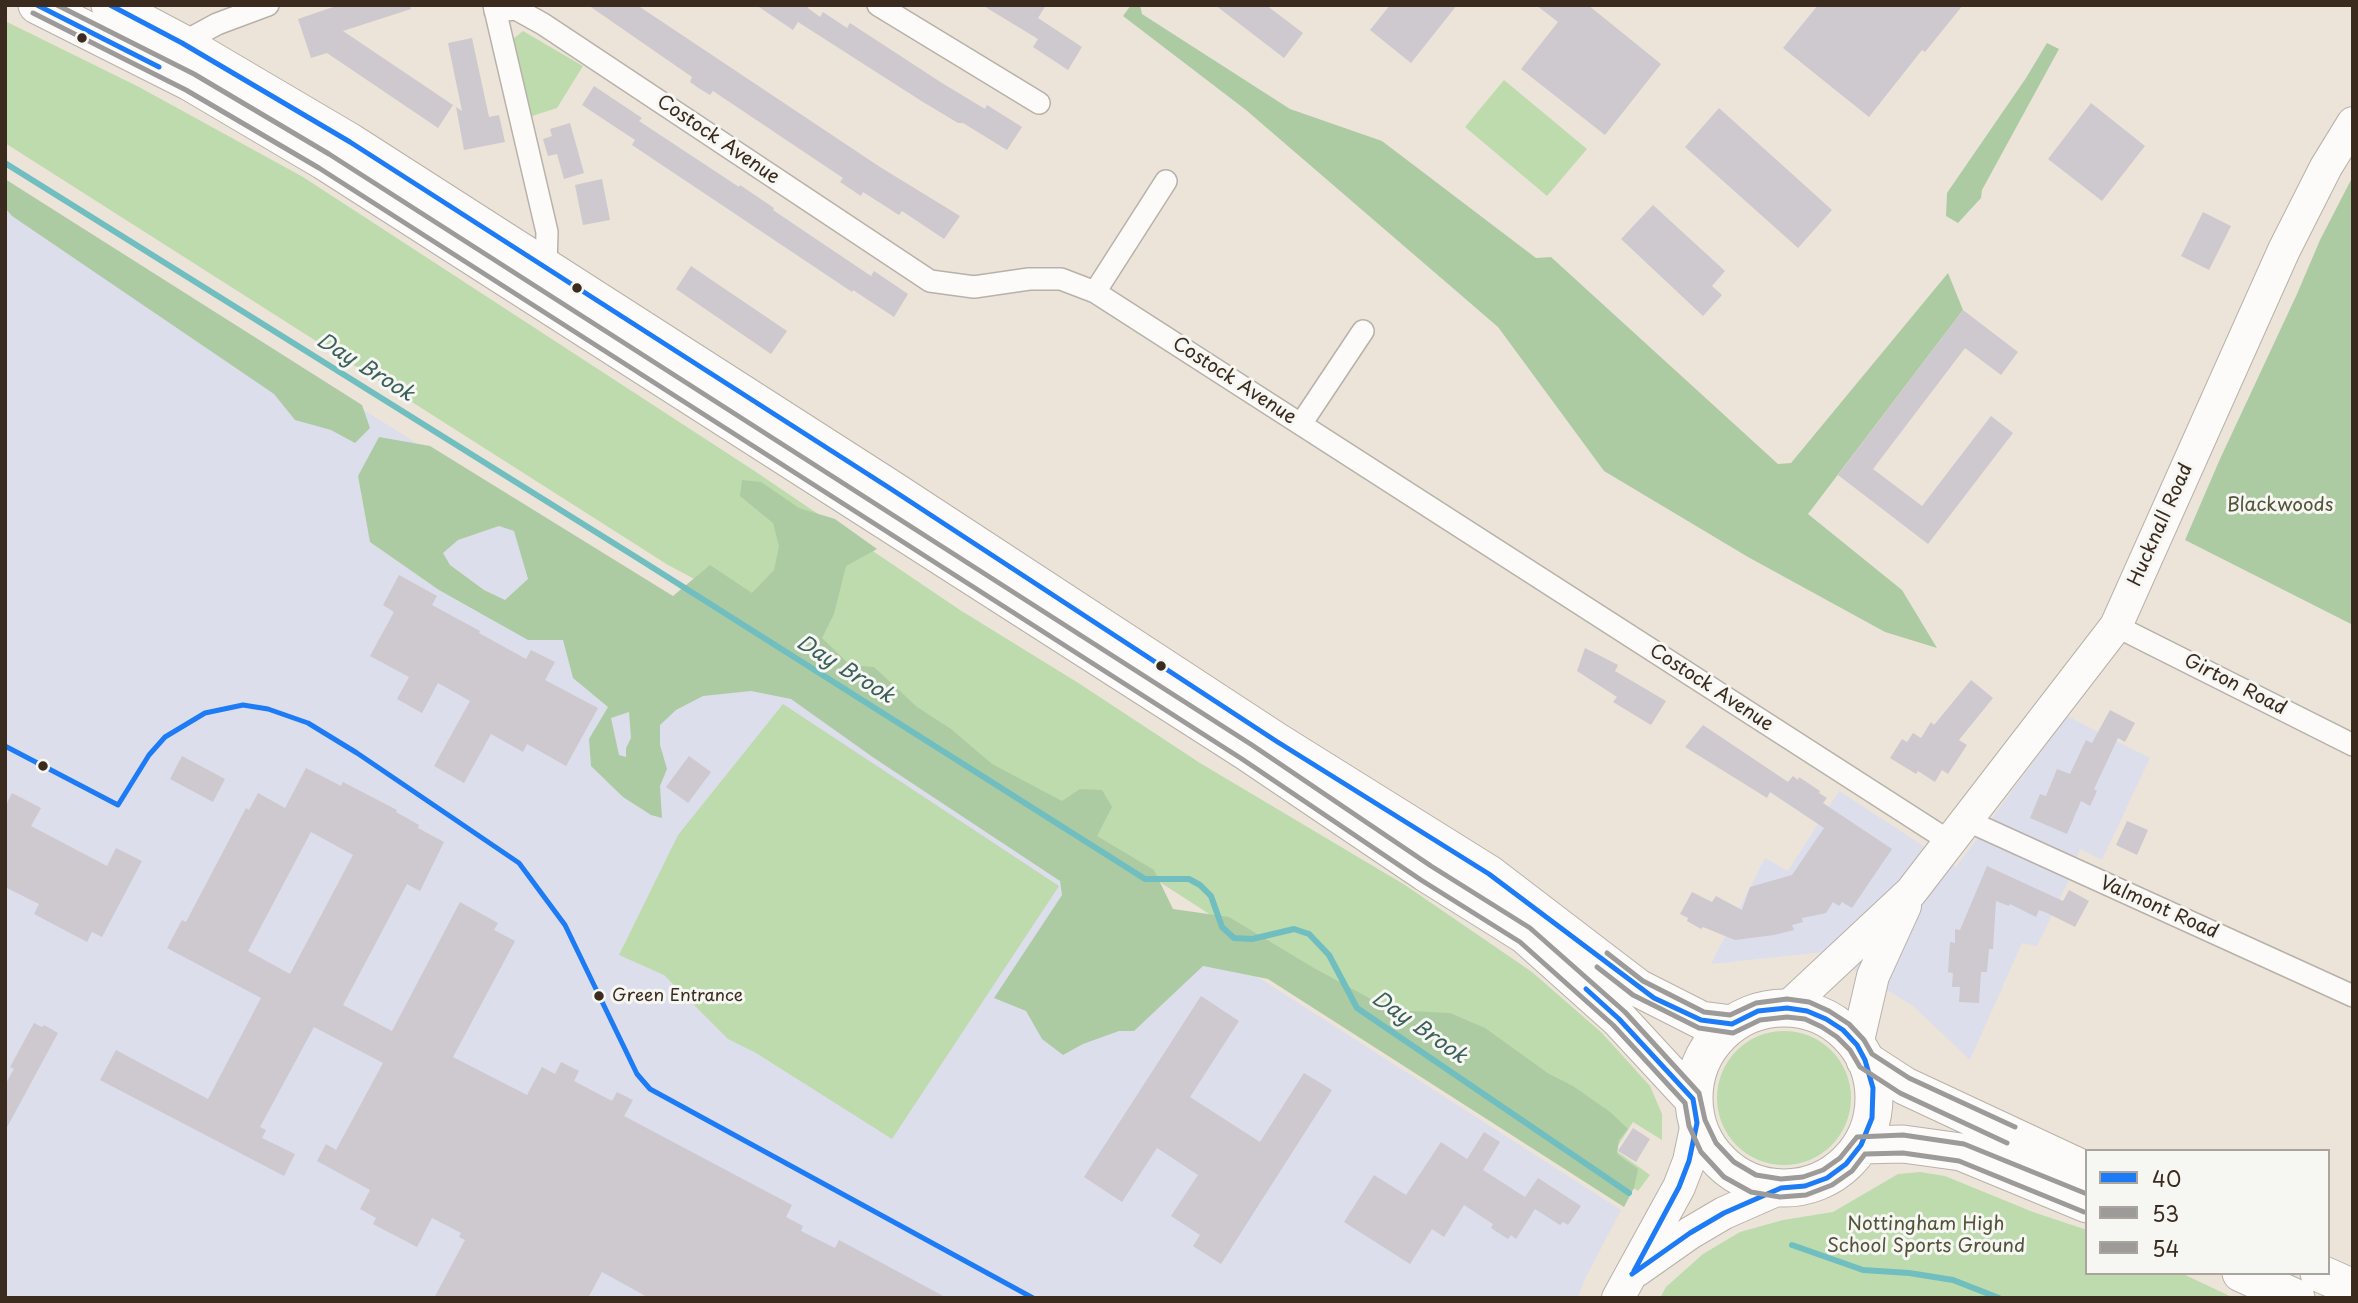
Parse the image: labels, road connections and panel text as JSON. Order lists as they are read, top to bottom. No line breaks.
{"streets":{"main road":["Hucknall Road"],"street":["Costock Avenue","Girton Road","Valmont Road"]},"crossings":[["Costock Avenue","Hucknall Road"],["Costock Avenue","Valmont Road"],["Hucknall Road","Girton Road"],["Hucknall Road","Valmont Road"]],"water":["Day Brook"],"parks":["Blackwoods","Nottingham High School Sports Ground"],"places":["Green Entrance"],"lines":["transit line 40","transit line 54","transit line 53"],"legend":["40","53","54"]}
